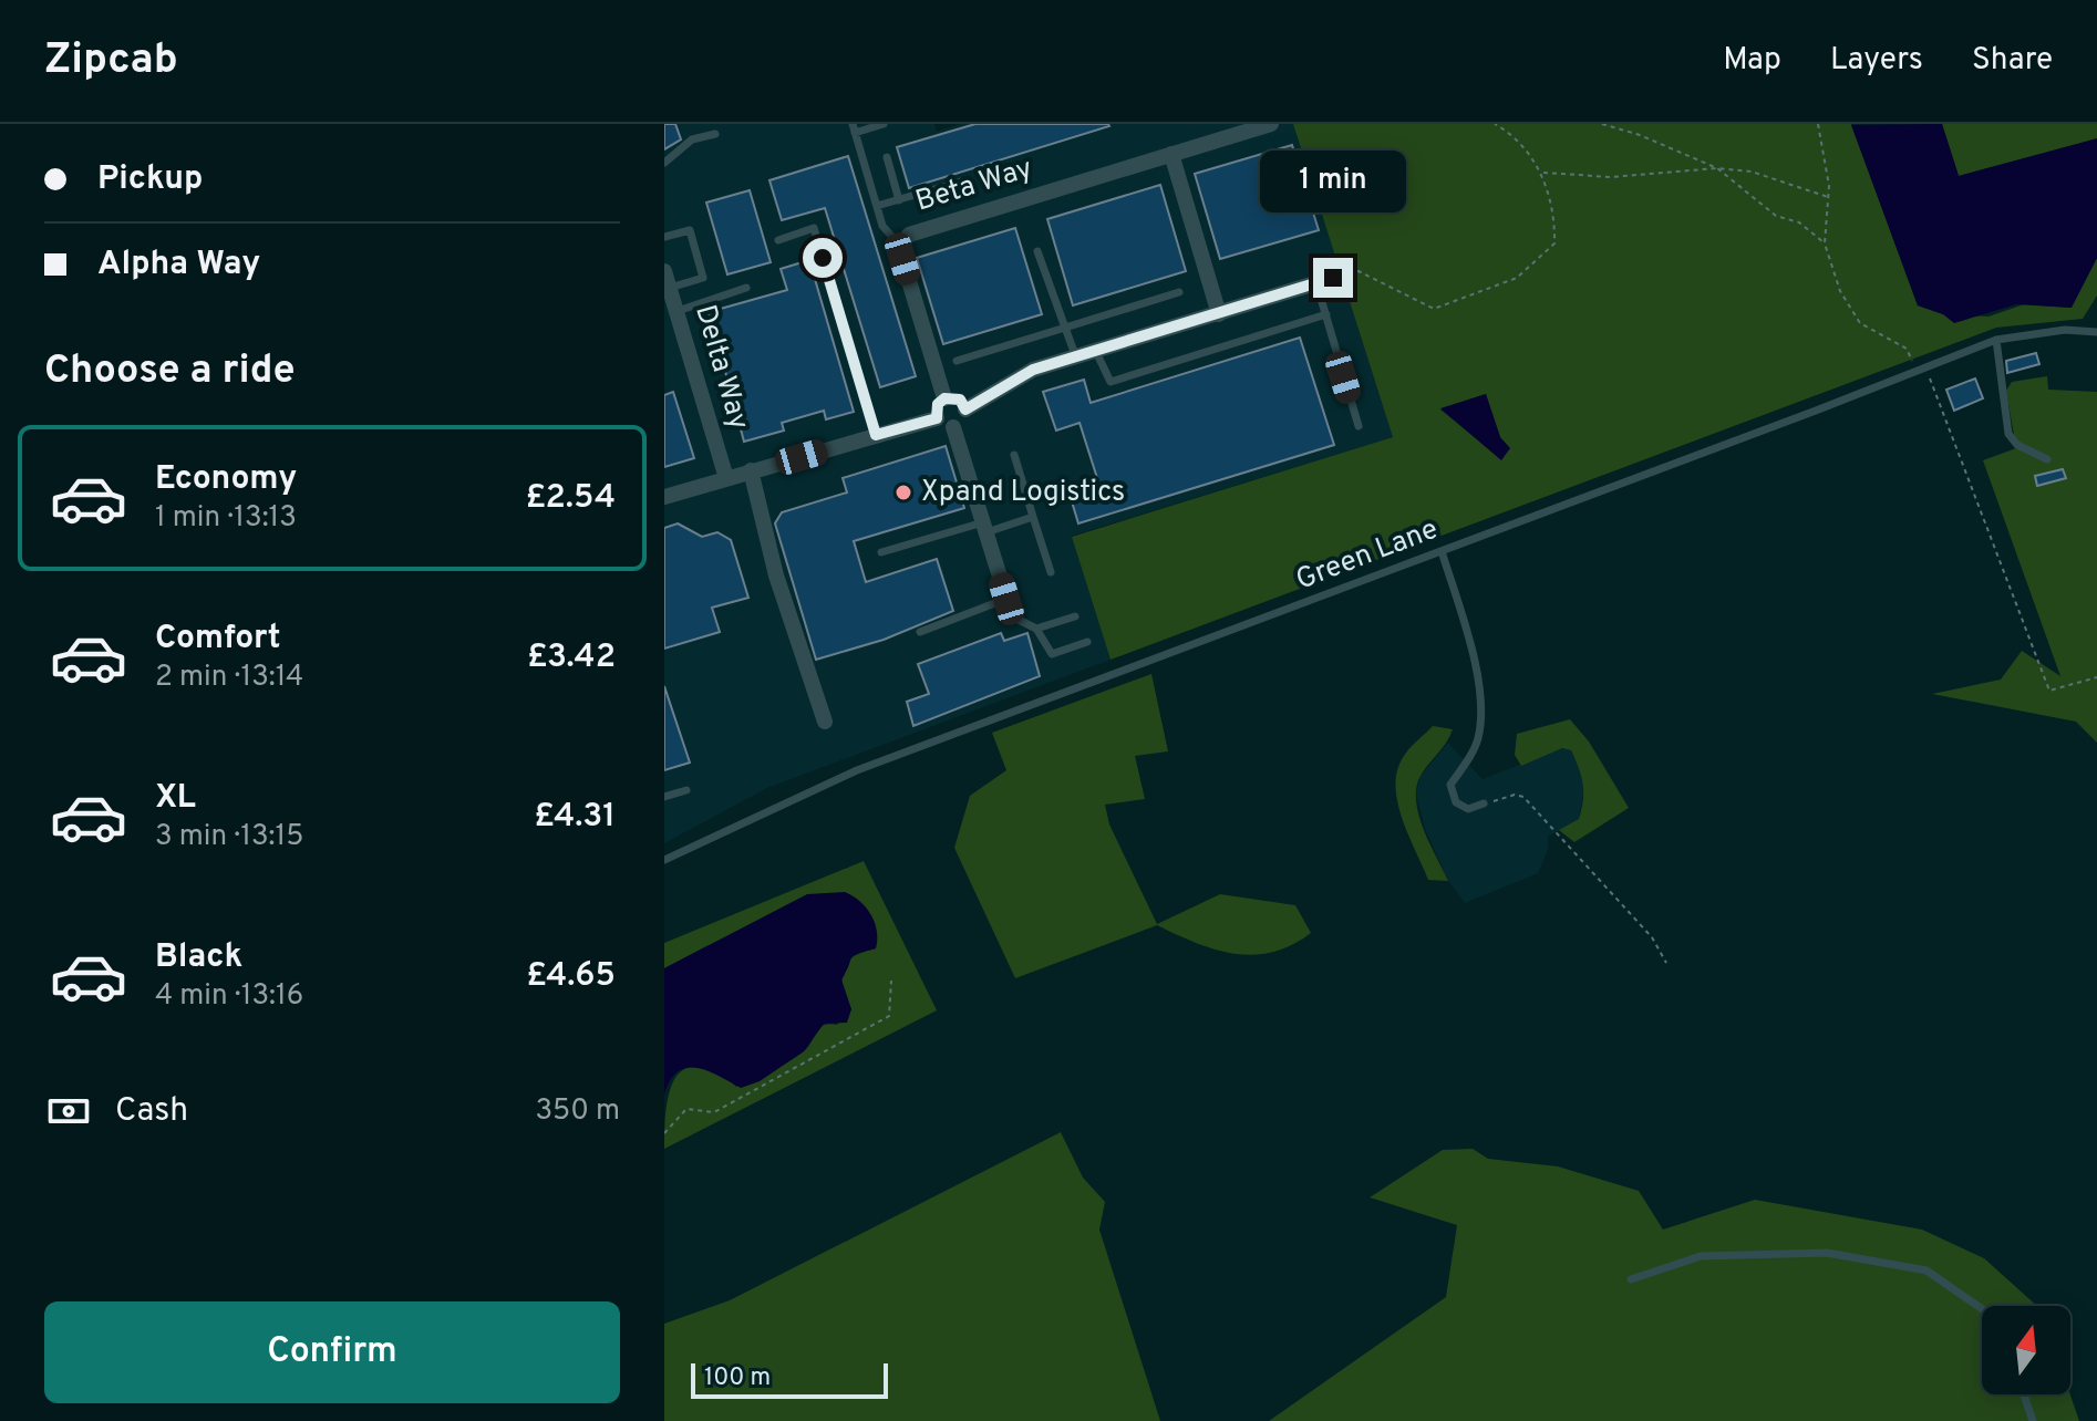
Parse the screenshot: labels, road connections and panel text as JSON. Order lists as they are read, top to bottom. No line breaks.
{"streets":{"street":["Beta Way","Delta Way"],"lane":["Green Lane"]},"places":["Xpand Logistics"],"scale_bar":"100 m","north":"top","page":{"header":"Zipcab","nav":["Map","Layers","Share"],"banner":["Pickup","Alpha Way"],"bubble":"1 min","heading":"Choose a ride","list":[{"name":"Economy","note":"1 min · 13:13","value":"£2.54"},{"name":"Comfort","note":"2 min · 13:14","value":"£3.42"},{"name":"XL","note":"3 min · 13:15","value":"£4.31"},{"name":"Black","note":"4 min · 13:16","value":"£4.65"}],"pay":["Cash","350 m"],"buttons":"Confirm","scale":"100 m"}}
